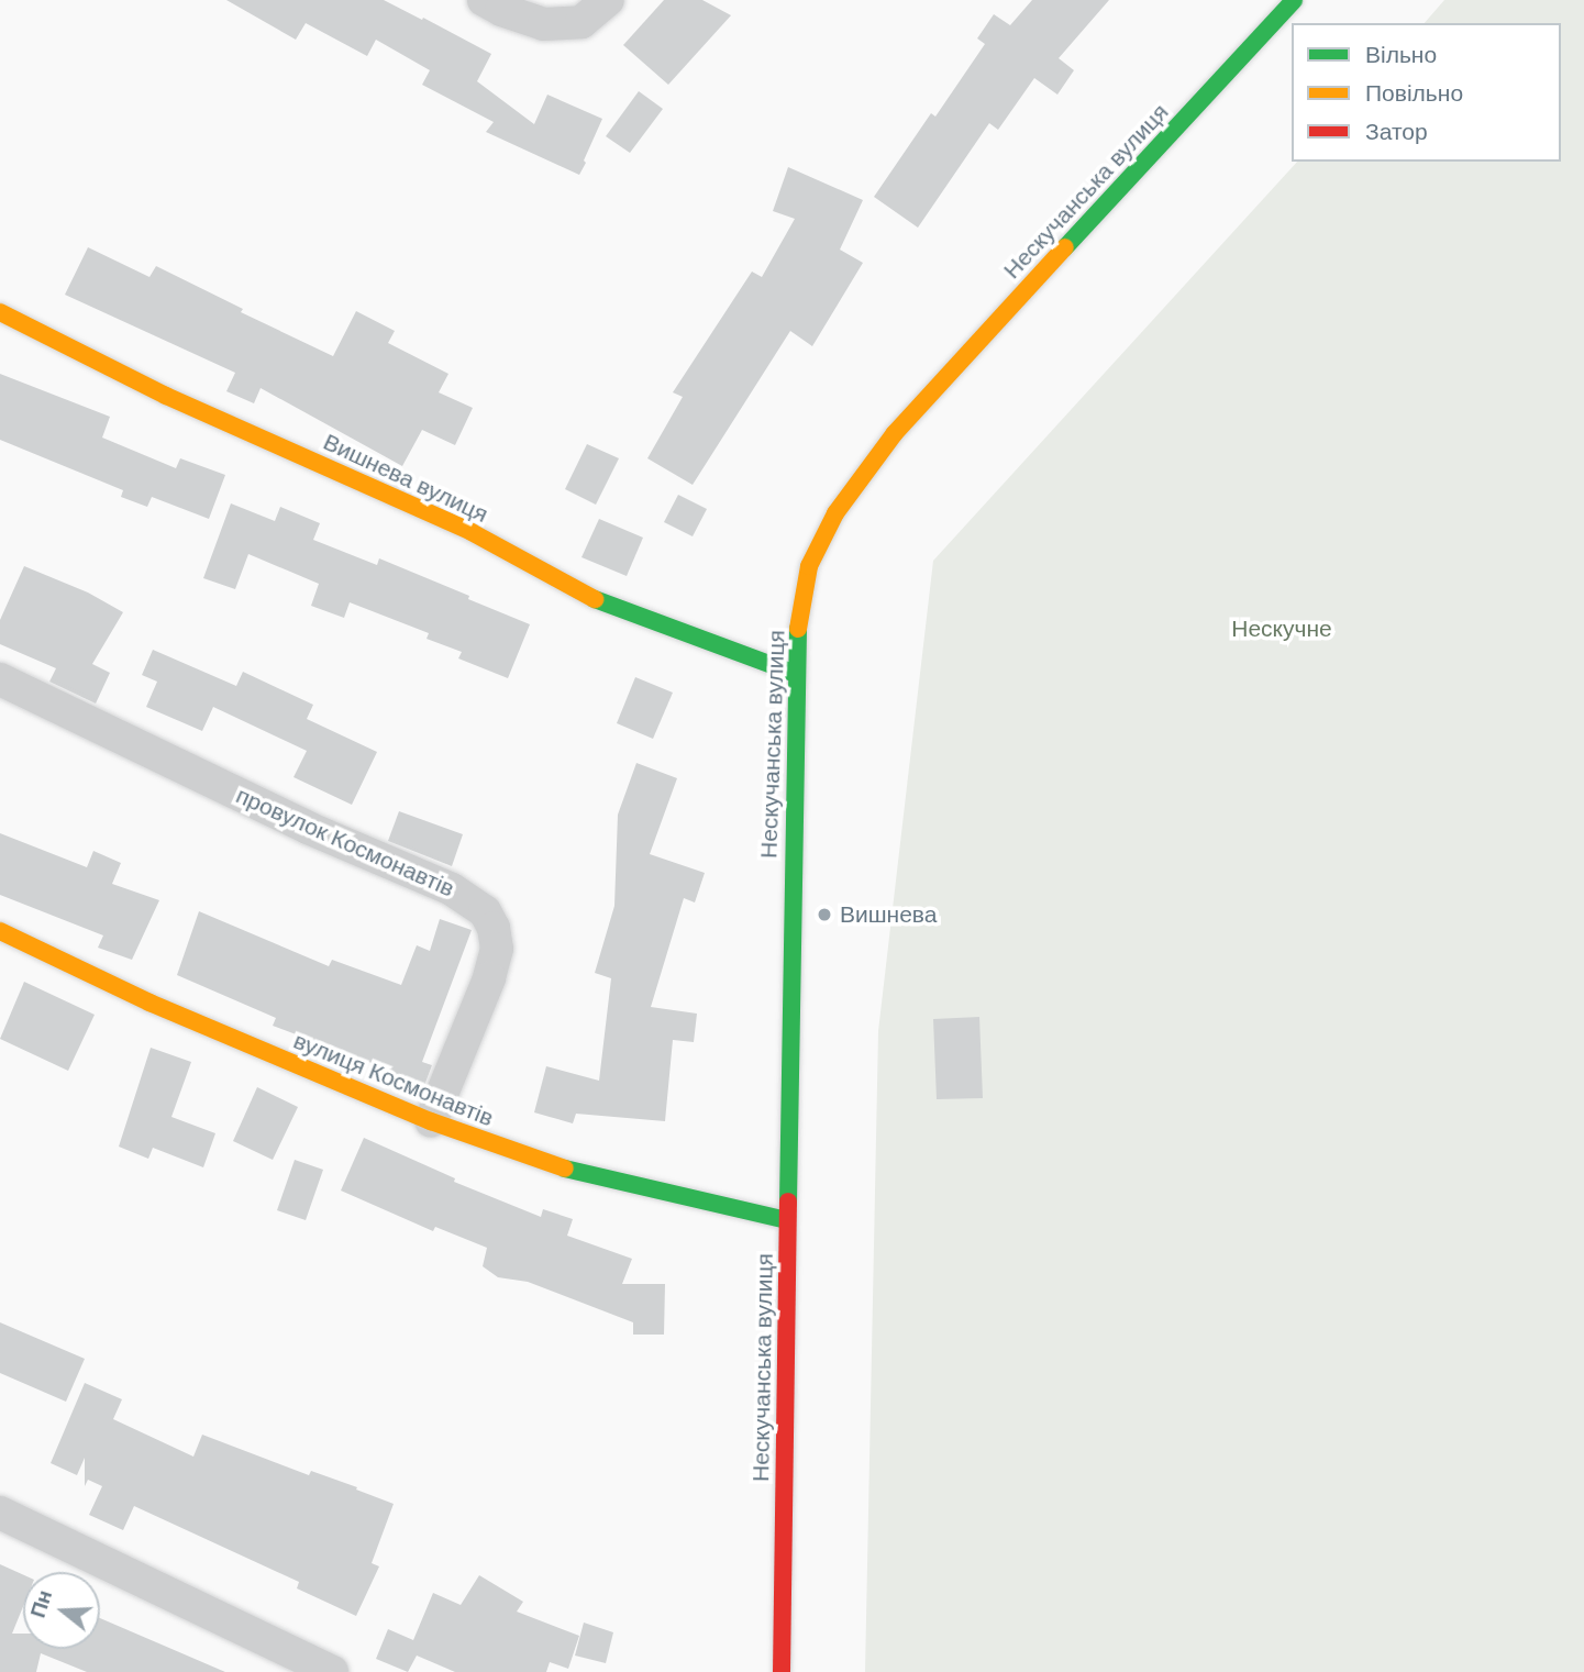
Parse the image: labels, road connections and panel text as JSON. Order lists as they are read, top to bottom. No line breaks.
{"streets":{"street":["Нескучанська вулиця","Вишнева вулиця","провулок Космонавтів","вулиця Космонавтів"]},"crossings":[["Нескучанська вулиця","Вишнева вулиця"],["Нескучанська вулиця","вулиця Космонавтів"],["провулок Космонавтів","вулиця Космонавтів"]],"parks":["Нескучне"],"places":["Вишнева"],"legend":["Вільно","Повільно","Затор"],"north":"left"}
